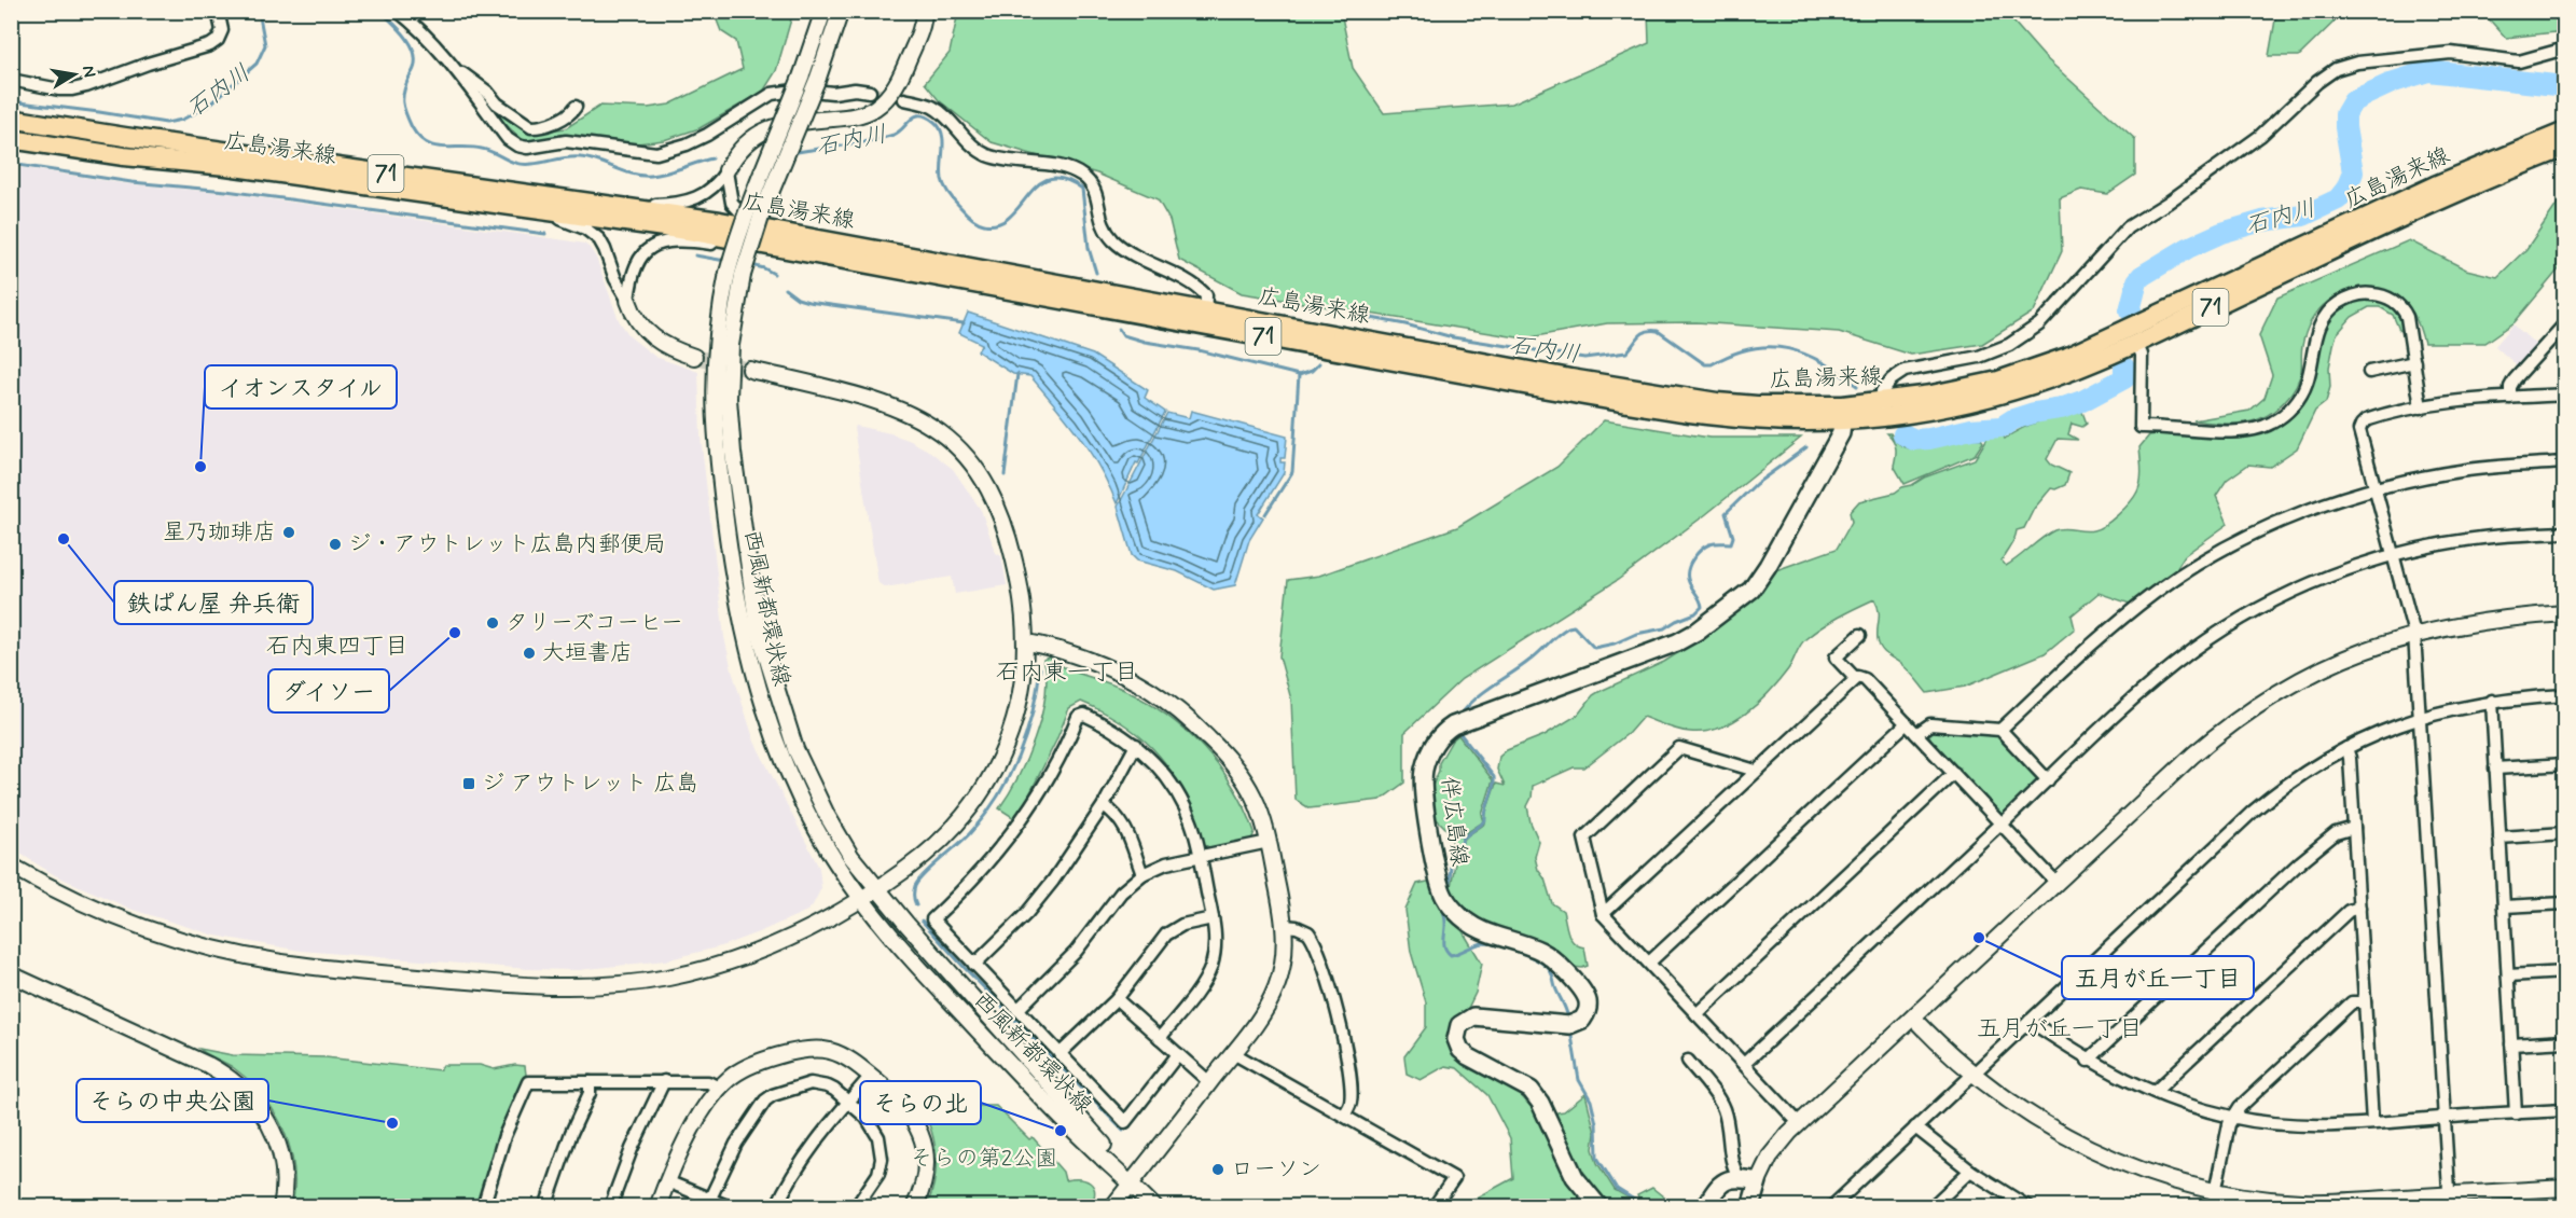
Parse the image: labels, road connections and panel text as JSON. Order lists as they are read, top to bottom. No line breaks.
{"streets":{"main road":["広島湯来線","71","伴広島線"],"street":["西風新都環状線"]},"crossings":[["広島湯来線","伴広島線"]],"districts":["石内東四丁目","石内東一丁目","五月が丘一丁目"],"water":["石内川"],"parks":["そらの第2公園"],"places":{"other":["イオンスタイル","星乃珈琲店","鉄ぱん屋 弁兵衛","ジ・アウトレット広島内郵便局","タリーズコーヒー","ダイソー","大垣書店","五月が丘一丁目","そらの中央公園","そらの北","ローソン"],"transit":["ジ アウトレット 広島"]},"north":"right"}
